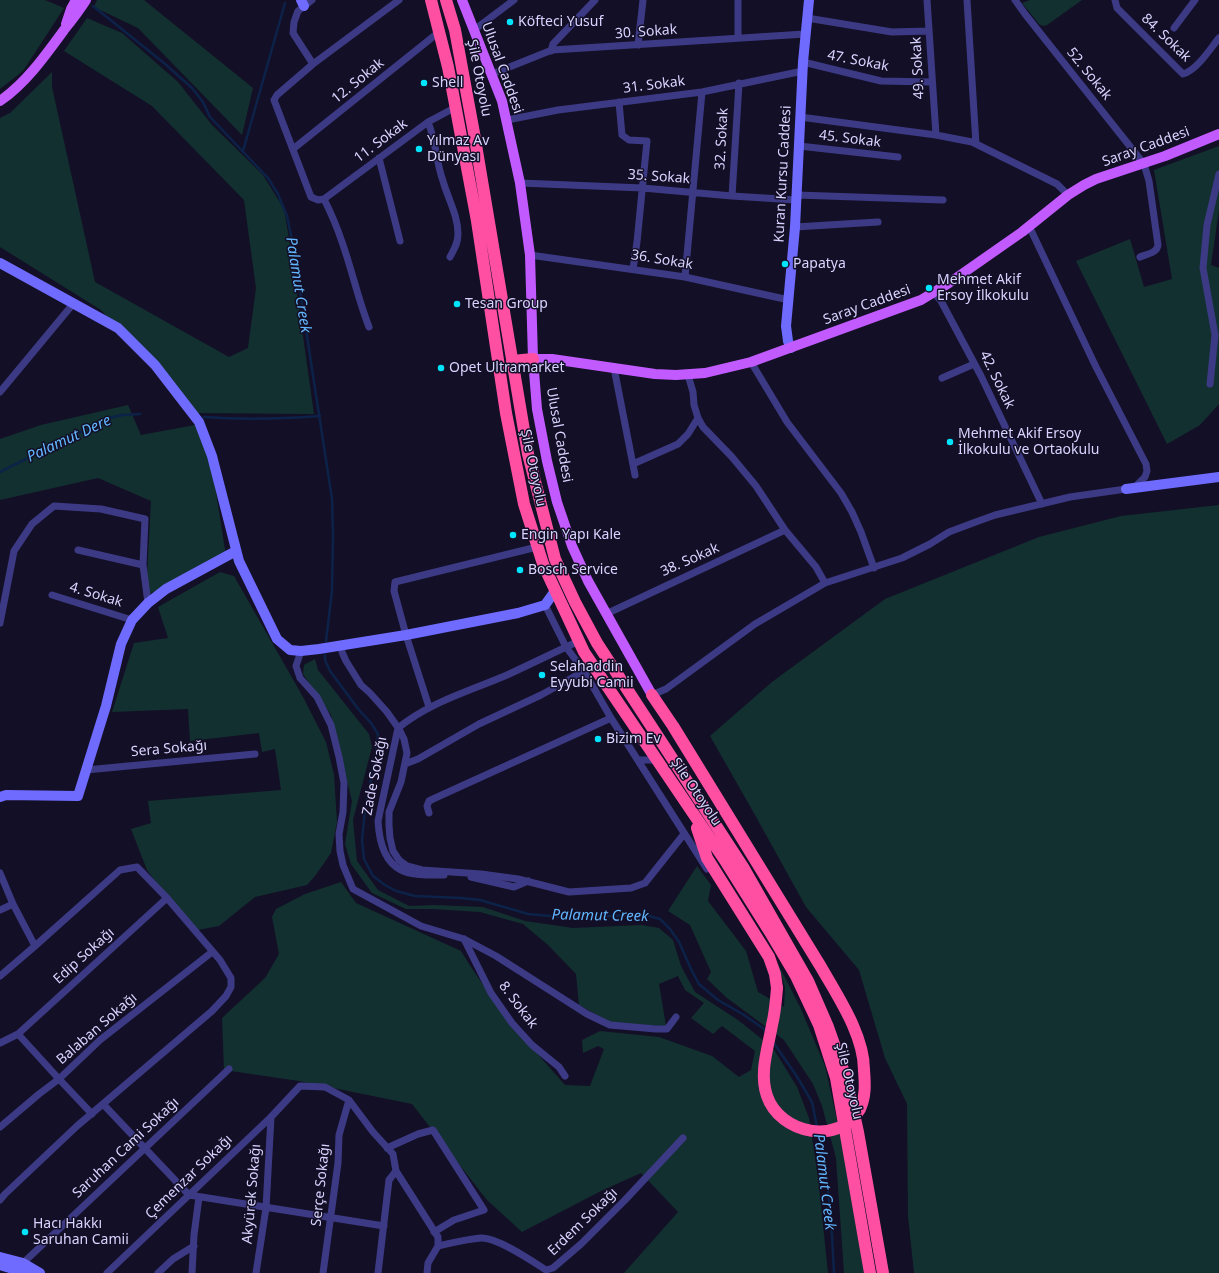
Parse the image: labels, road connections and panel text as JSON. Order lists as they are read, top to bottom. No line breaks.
{"streets":{"highway":["Şile Otoyolu"],"main road":["Ulusal Caddesi","Saray Caddesi"],"street":["30. Sokak","84. Sokak","47. Sokak","49. Sokak","52. Sokak","12. Sokak","31. Sokak","32. Sokak","45. Sokak","11. Sokak","Kuran Kursu Caddesi","35. Sokak","36. Sokak","42. Sokak","38. Sokak","4. Sokak","Sera Sokağı","Zade Sokağı","Edip Sokağı","8. Sokak","Balaban Sokağı","Saruhan Cami Sokağı","Çemenzar Sokağı","Serçe Sokağı","Akyürek Sokağı","Erdem Sokağı"]},"crossings":[["30. Sokak","Ulusal Caddesi"],["30. Sokak","Kuran Kursu Caddesi"],["47. Sokak","49. Sokak"],["47. Sokak","31. Sokak"],["47. Sokak","Kuran Kursu Caddesi"],["Ulusal Caddesi","31. Sokak"],["Ulusal Caddesi","Saray Caddesi"],["Ulusal Caddesi","35. Sokak"],["Ulusal Caddesi","36. Sokak"],["Ulusal Caddesi","38. Sokak"],["52. Sokak","Saray Caddesi"],["Şile Otoyolu","12. Sokak"],["Şile Otoyolu","11. Sokak"],["Şile Otoyolu","Zade Sokağı"],["31. Sokak","32. Sokak"],["31. Sokak","Kuran Kursu Caddesi"],["32. Sokak","35. Sokak"],["45. Sokak","Kuran Kursu Caddesi"],["Saray Caddesi","Kuran Kursu Caddesi"],["Saray Caddesi","42. Sokak"],["Kuran Kursu Caddesi","35. Sokak"],["Kuran Kursu Caddesi","36. Sokak"],["Çemenzar Sokağı","Serçe Sokağı"],["Çemenzar Sokağı","Akyürek Sokağı"]],"water":["Palamut Creek","Palamut Dere"],"places":["Köfteci Yusuf","Shell","Yılmaz Av Dünyası","Papatya","Mehmet Akif Ersoy İlkokulu","Tesan Group","Opet Ultramarket","Mehmet Akif Ersoy İlkokulu ve Ortaokulu","Engin Yapı Kale","Bosch Service","Selahaddin Eyyubi Camii","Bizim Ev","Hacı Hakkı Saruhan Camii"]}
